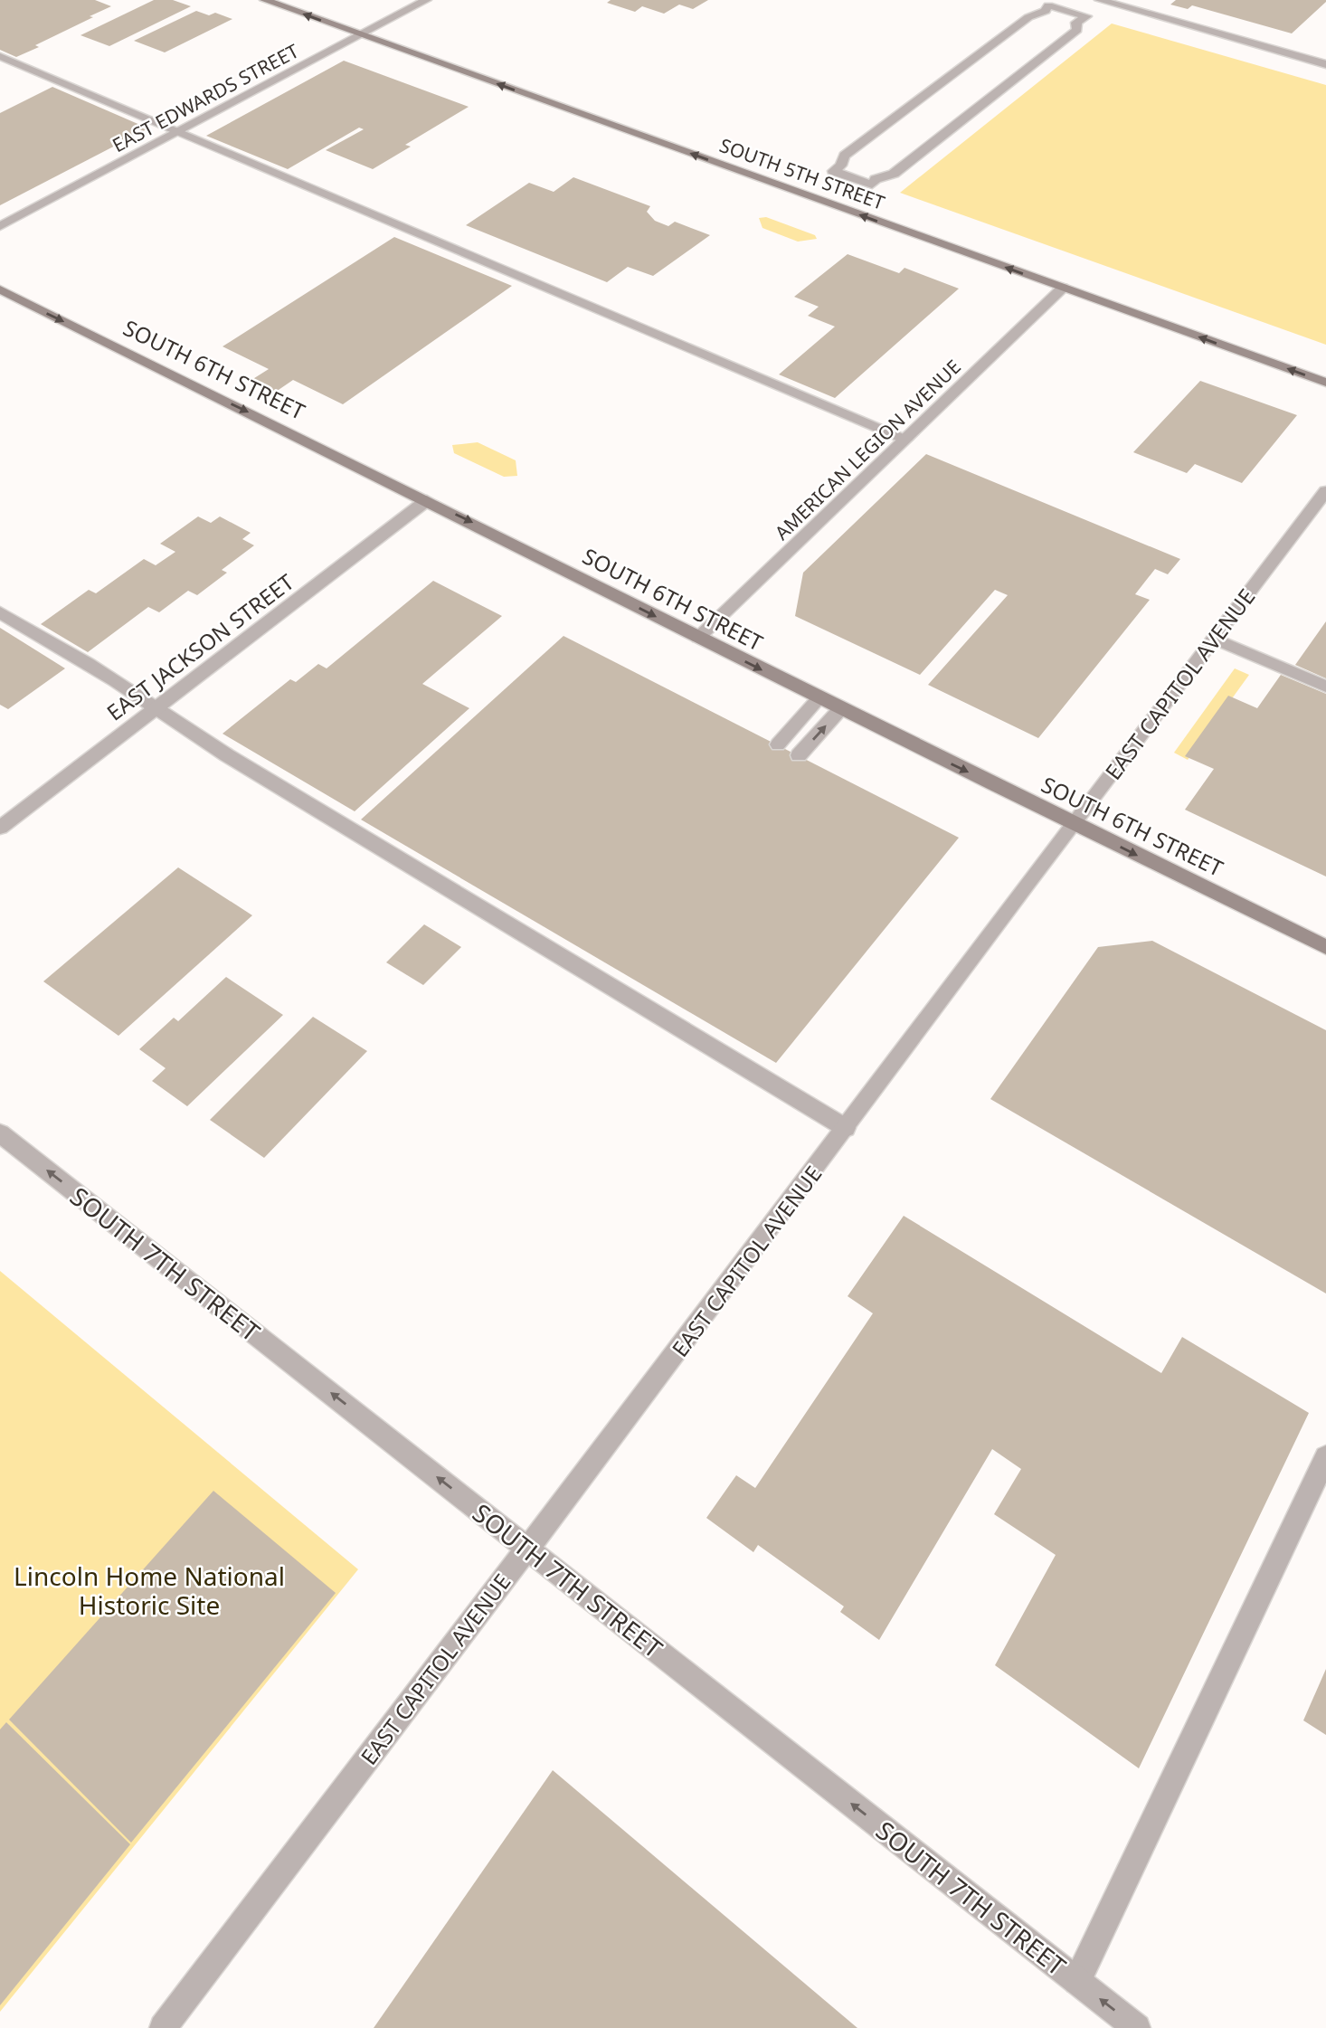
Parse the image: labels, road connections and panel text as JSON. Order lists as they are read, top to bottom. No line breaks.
{"streets":{"main road":["SOUTH 5TH STREET","SOUTH 6TH STREET"],"street":["EAST EDWARDS STREET","AMERICAN LEGION AVENUE","EAST JACKSON STREET","EAST CAPITOL AVENUE","SOUTH 7TH STREET"]},"crossings":[["EAST EDWARDS STREET","SOUTH 5TH STREET"],["SOUTH 5TH STREET","AMERICAN LEGION AVENUE"],["SOUTH 6TH STREET","AMERICAN LEGION AVENUE"],["SOUTH 6TH STREET","EAST JACKSON STREET"],["SOUTH 6TH STREET","EAST CAPITOL AVENUE"],["EAST CAPITOL AVENUE","SOUTH 7TH STREET"]],"one_way":["SOUTH 5TH STREET","SOUTH 6TH STREET","SOUTH 7TH STREET"],"parks":["Lincoln Home National Historic Site"]}
